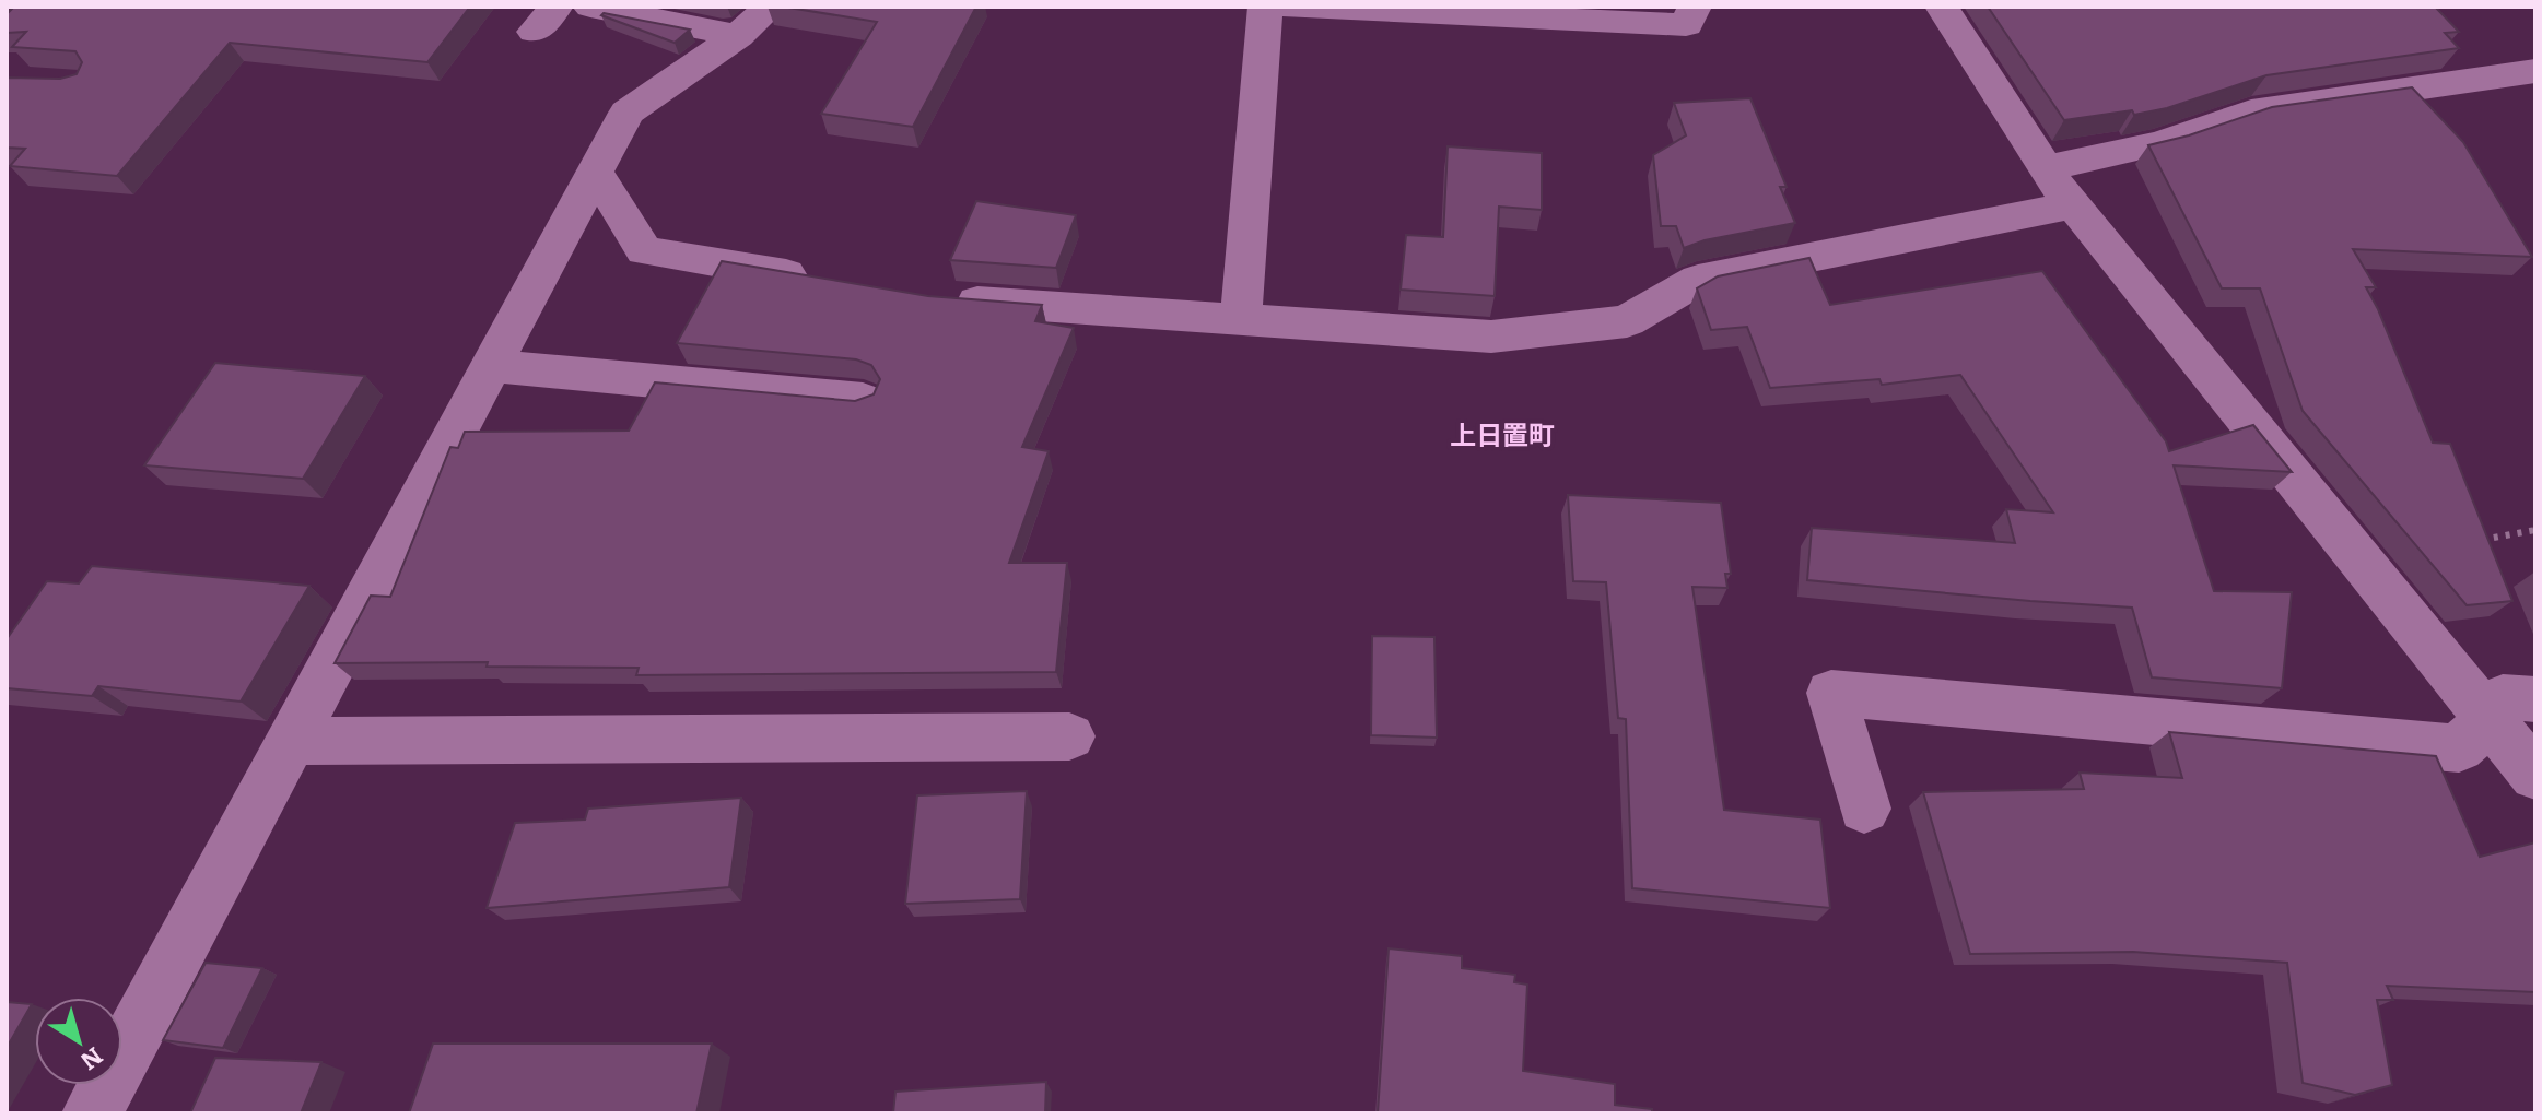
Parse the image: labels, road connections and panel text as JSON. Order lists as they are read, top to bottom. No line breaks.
{"districts":["上日置町"],"north":"bottom right"}
